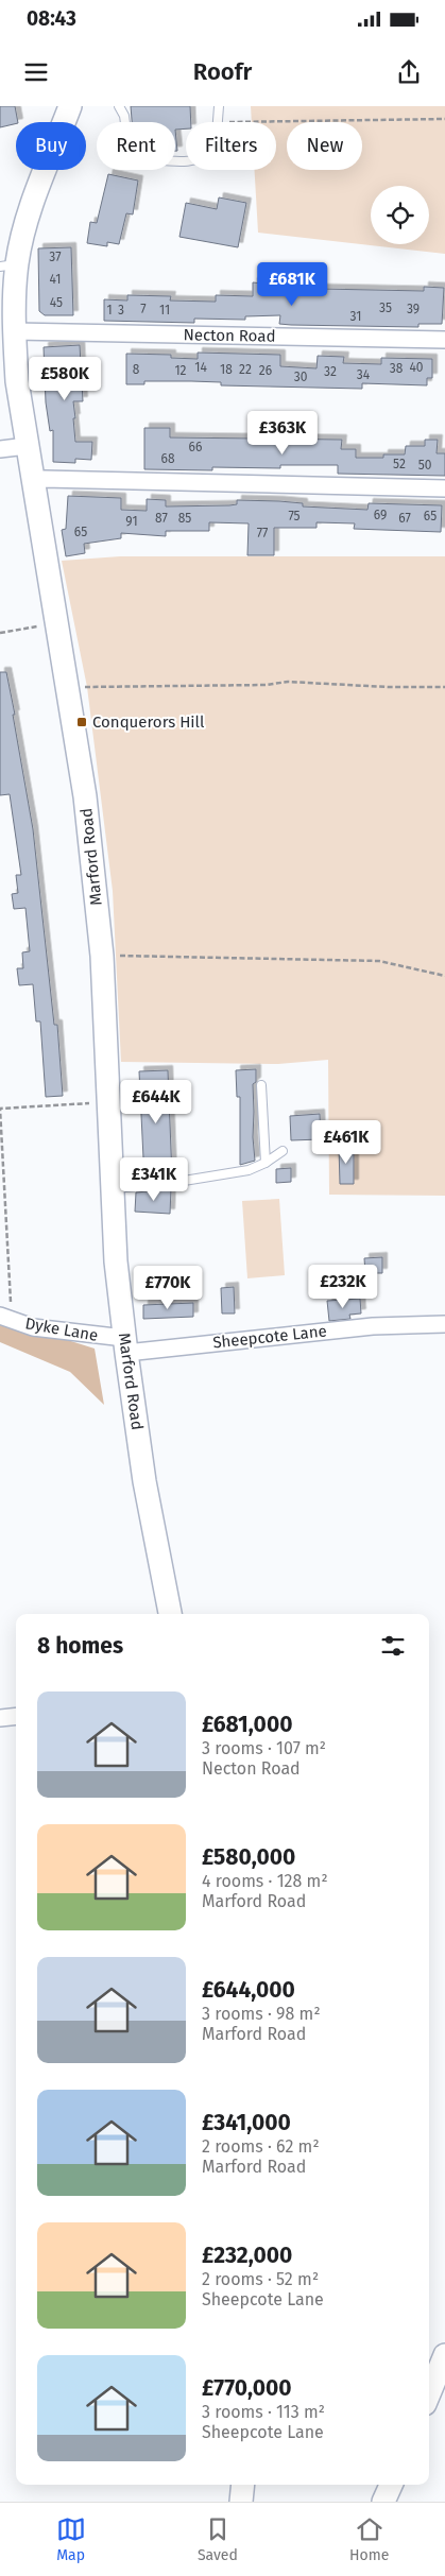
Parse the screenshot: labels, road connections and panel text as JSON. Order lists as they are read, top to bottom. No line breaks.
{"streets":{"street":["Necton Road","Marford Road","Dyke Lane","Sheepcote Lane"]},"crossings":[["Necton Road","Marford Road"],["Marford Road","Dyke Lane"],["Marford Road","Sheepcote Lane"],["Dyke Lane","Sheepcote Lane"]],"places":{"transit":["Conquerors Hill"]},"house_numbers":["37","41","45","35","7","39","1","3","11","31","14","40","38","8","18","22","12","26","32","34","30","66","68","52","50","69","75","65","87","85","67","91","65","77"],"page":{"status":"08:43","header":"Roofr","chip":["Buy","Rent","Filters","New"],"price":["£681K","£580K","£363K","£644K","£461K","£341K","£232K","£770K"],"heading":"8 homes","list":[{"name":"£681,000","note":"3 rooms · 107 m² · Necton Road"},{"name":"£580,000","note":"4 rooms · 128 m² · Marford Road"},{"name":"£644,000","note":"3 rooms · 98 m² · Marford Road"},{"name":"£341,000","note":"2 rooms · 62 m² · Marford Road"},{"name":"£232,000","note":"2 rooms · 52 m² · Sheepcote Lane"},{"name":"£770,000","note":"3 rooms · 113 m² · Sheepcote Lane"}],"tabs":["Map","Saved","Home"]}}
